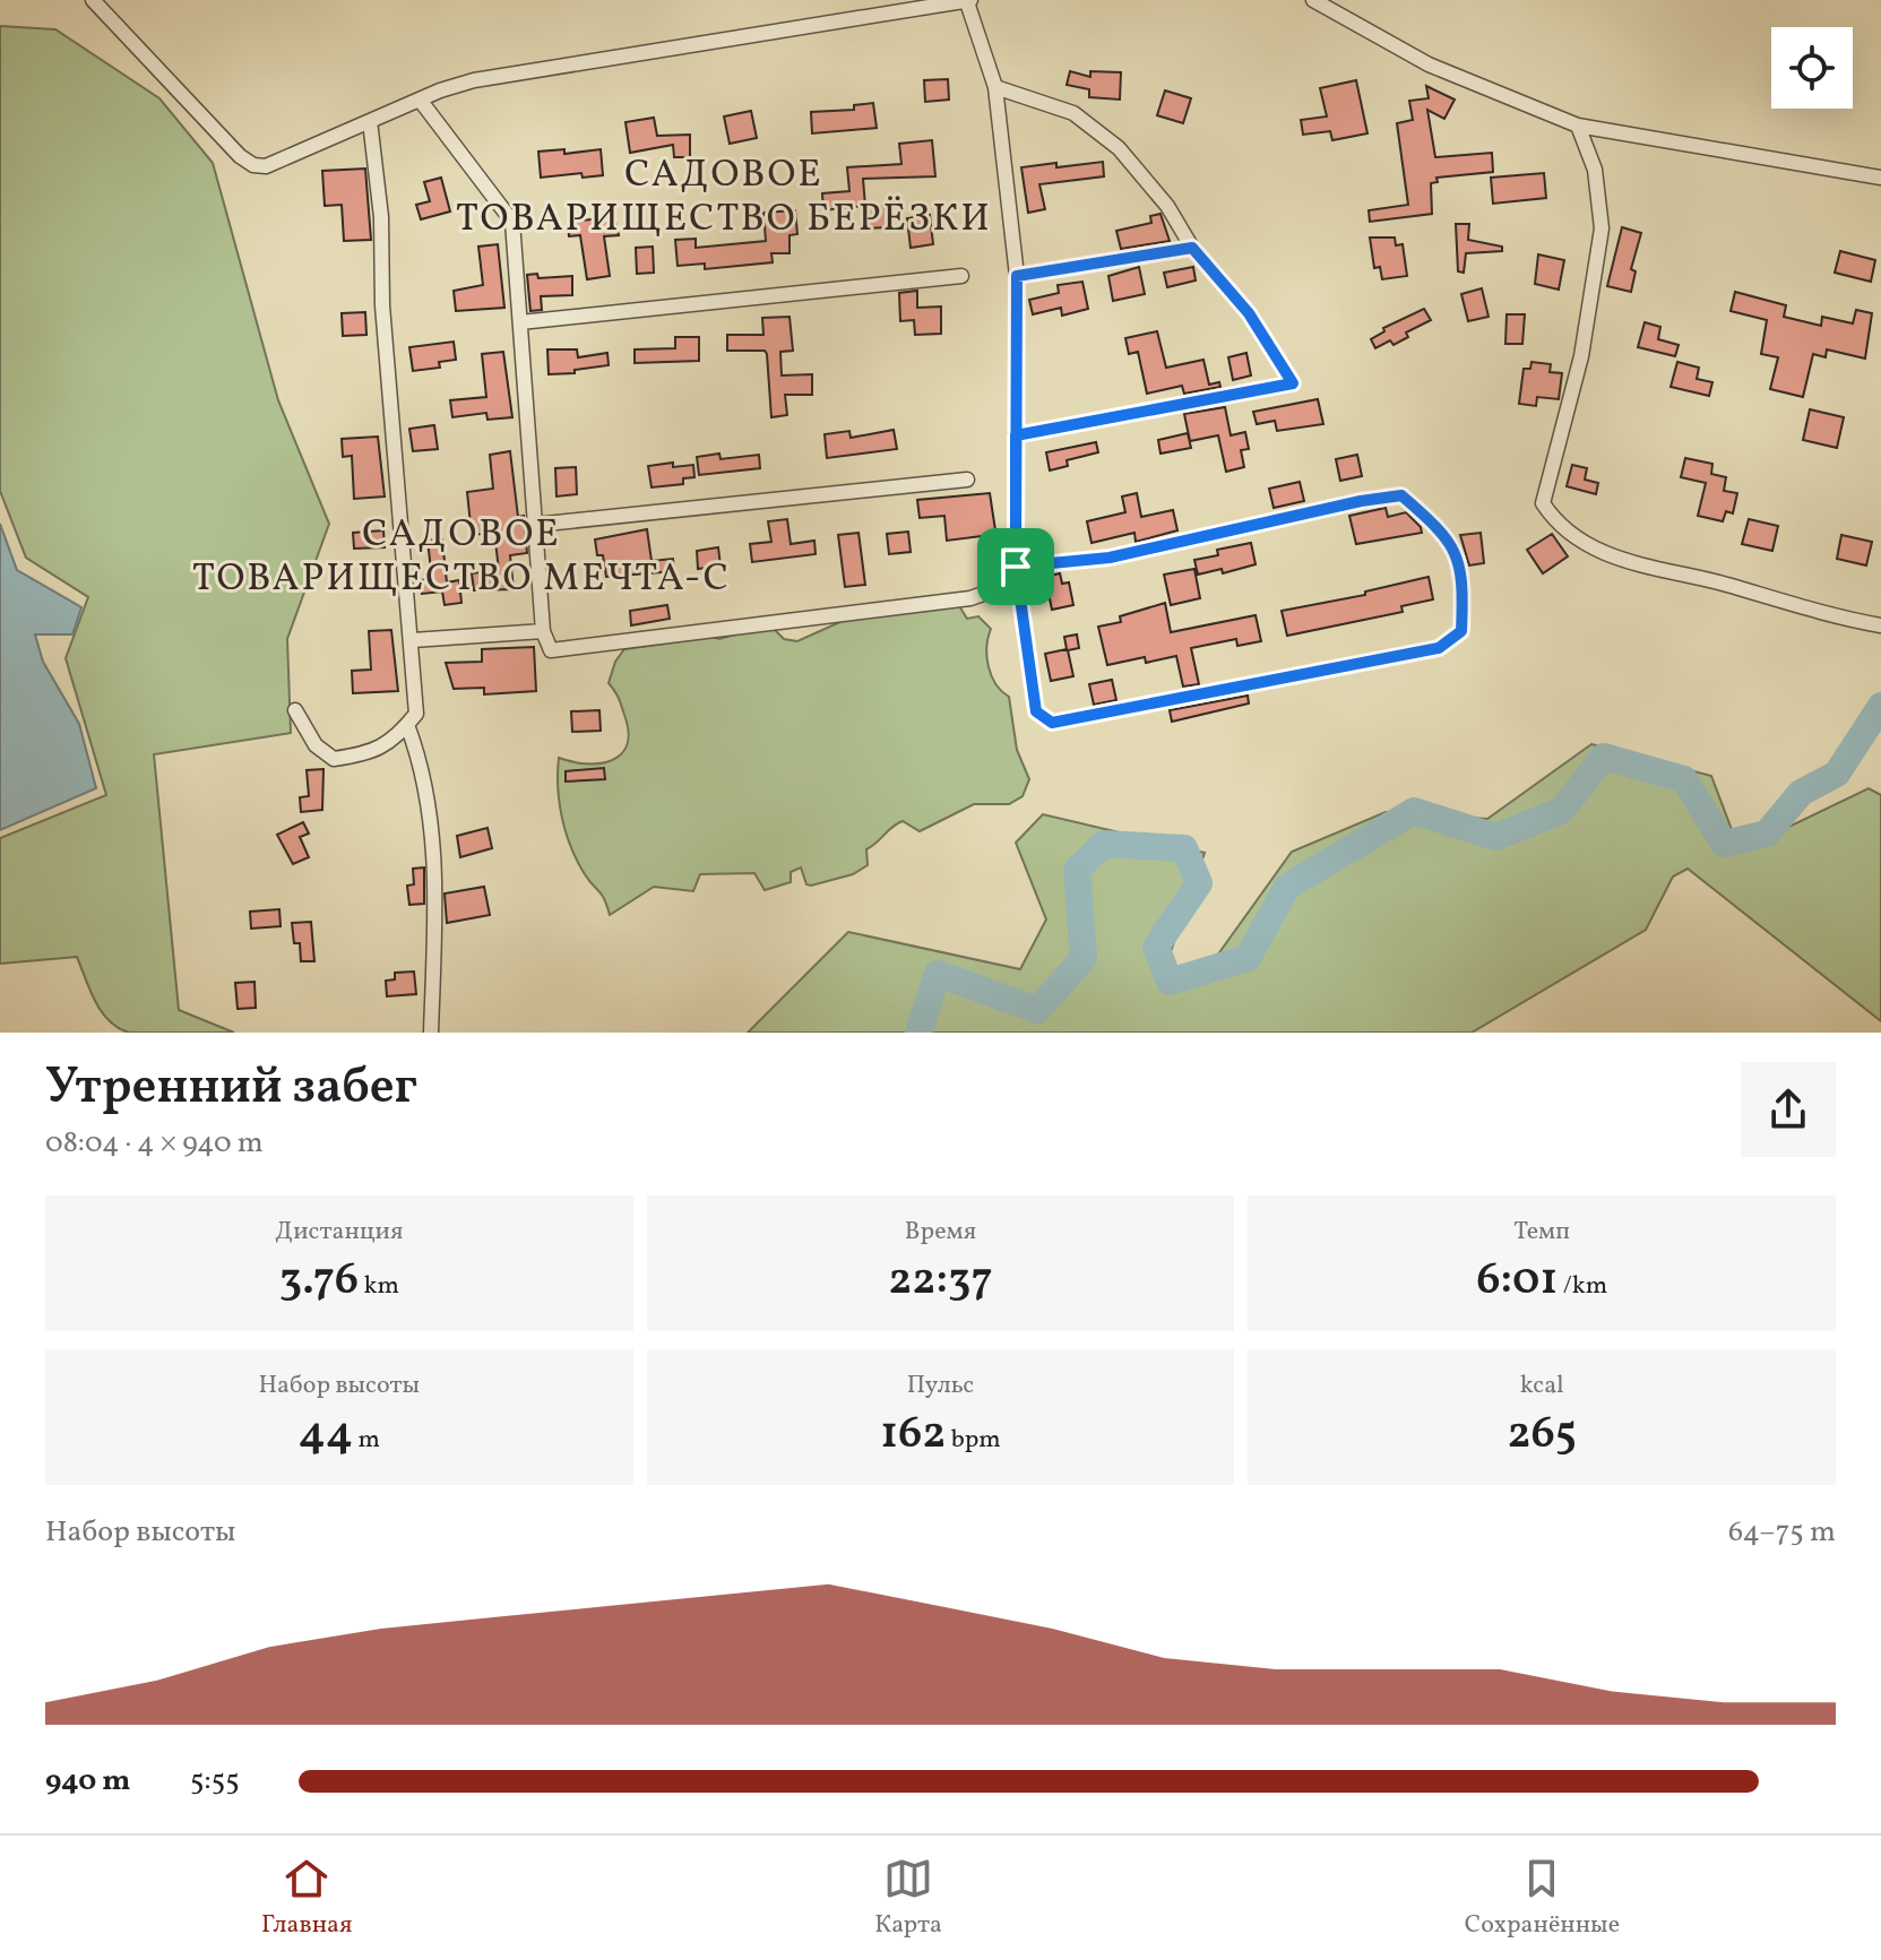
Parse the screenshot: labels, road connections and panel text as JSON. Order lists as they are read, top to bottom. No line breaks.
{"districts":["САДОВОЕ ТОВАРИЩЕСТВО БЕРЁЗКИ","САДОВОЕ ТОВАРИЩЕСТВО МЕЧТА-С"],"page":{"heading":["Утренний забег","08:04 · 4 × 940 m"],"stats":[["Дистанция","3.76 km"],["Время","22:37"],["Темп","6:01 /km"],["Набор высоты","44 m"],["Пульс","162 bpm"],["kcal","265"]],"chart":["Набор высоты","64–75 m"],"list":[{"name":"940 m","note":"5:55"}],"tabs":["Главная","Карта","Сохранённые"]}}
